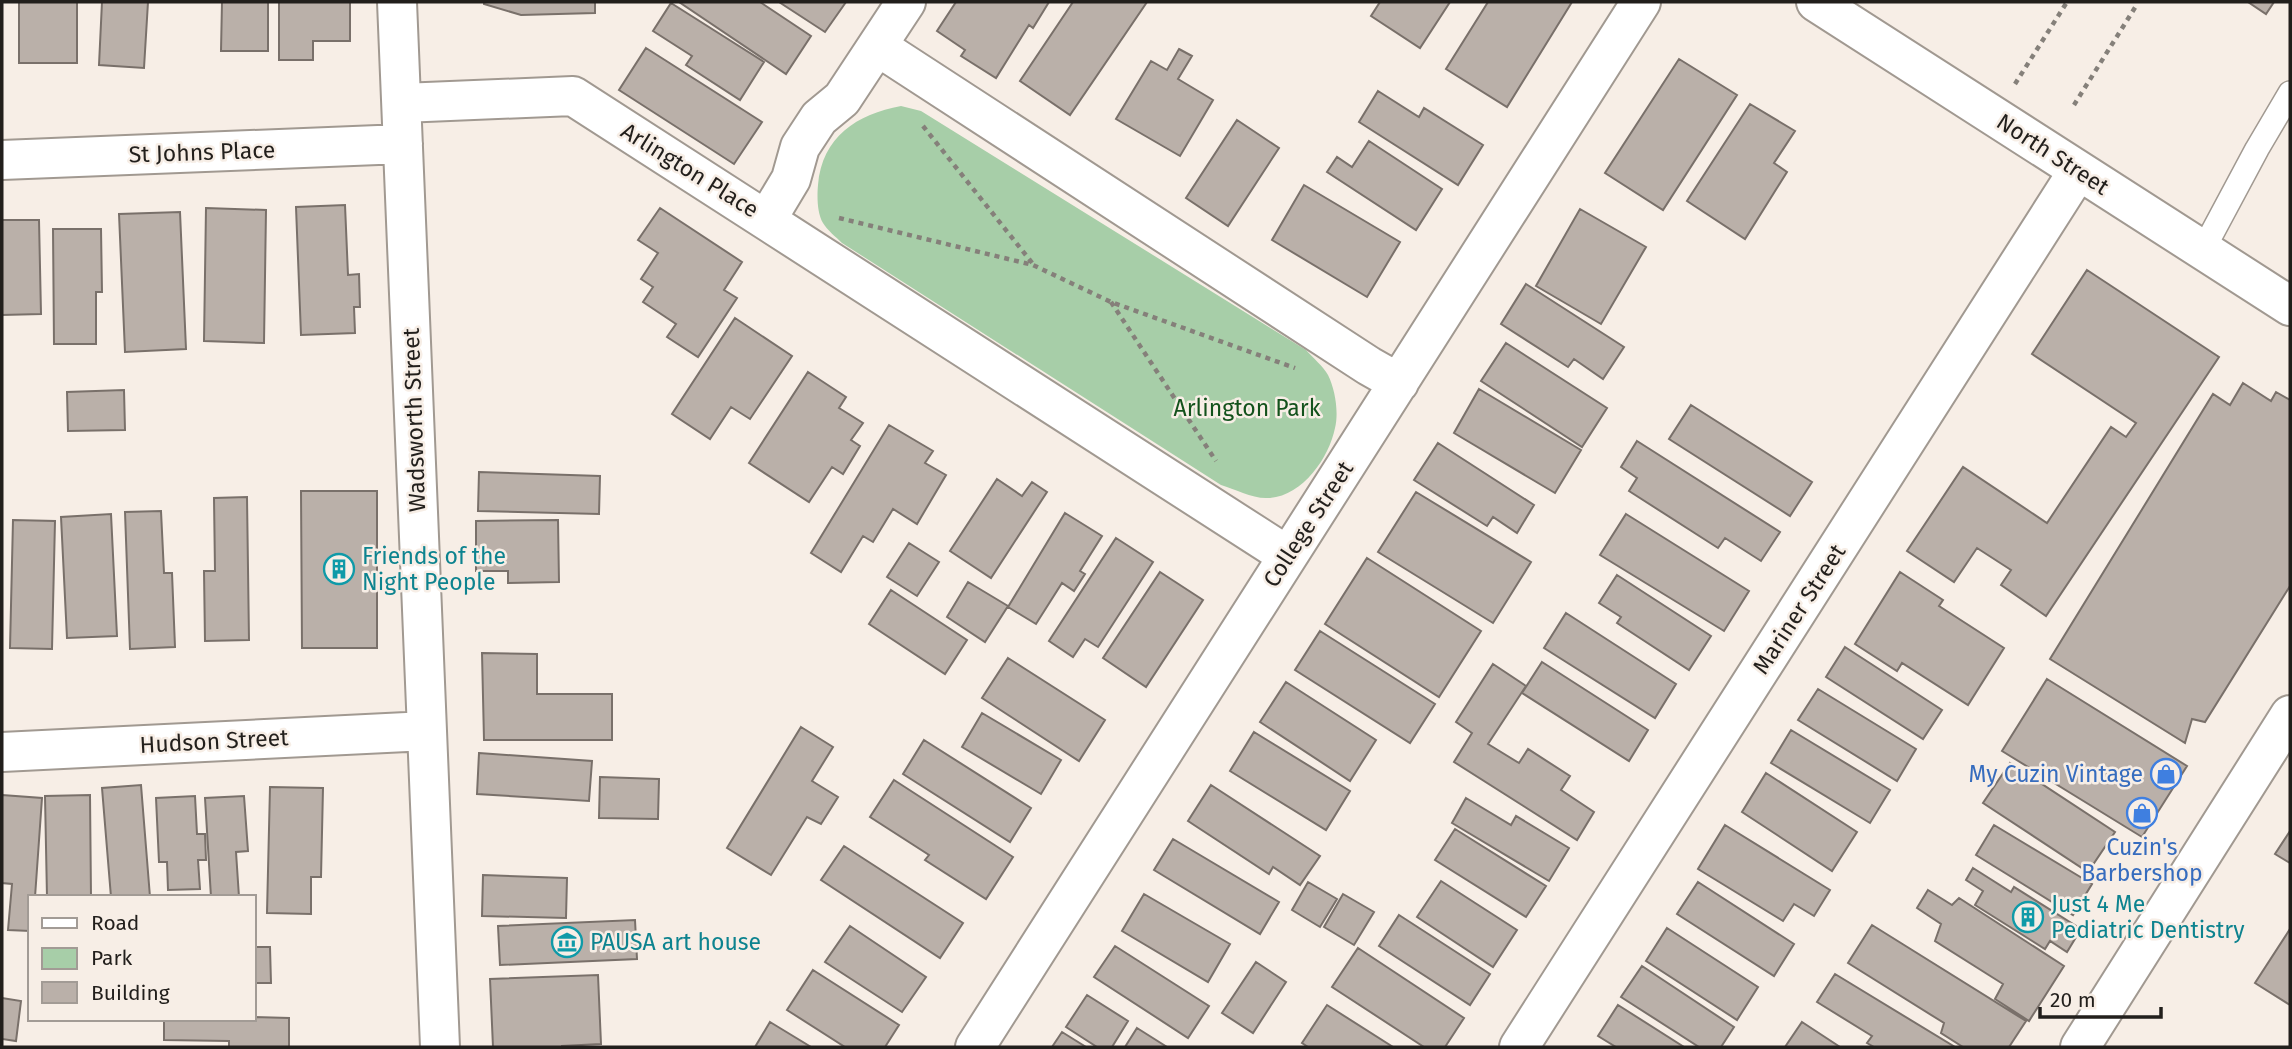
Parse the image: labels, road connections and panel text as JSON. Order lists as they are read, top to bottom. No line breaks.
{"streets":{"street":["St Johns Place","North Street","Arlington Place","Wadsworth Street","College Street","Mariner Street","Hudson Street"]},"crossings":[["St Johns Place","Wadsworth Street"],["North Street","Mariner Street"],["Arlington Place","Wadsworth Street"],["Wadsworth Street","Hudson Street"]],"parks":["Arlington Park"],"places":{"building":["Friends of the Night People","Just 4 Me Pediatric Dentistry"],"shop":["My Cuzin Vintage","Cuzin's Barbershop"],"museum":["PAUSA art house"]},"legend":["Road","Park","Building"],"scale_bar":"20 m"}
